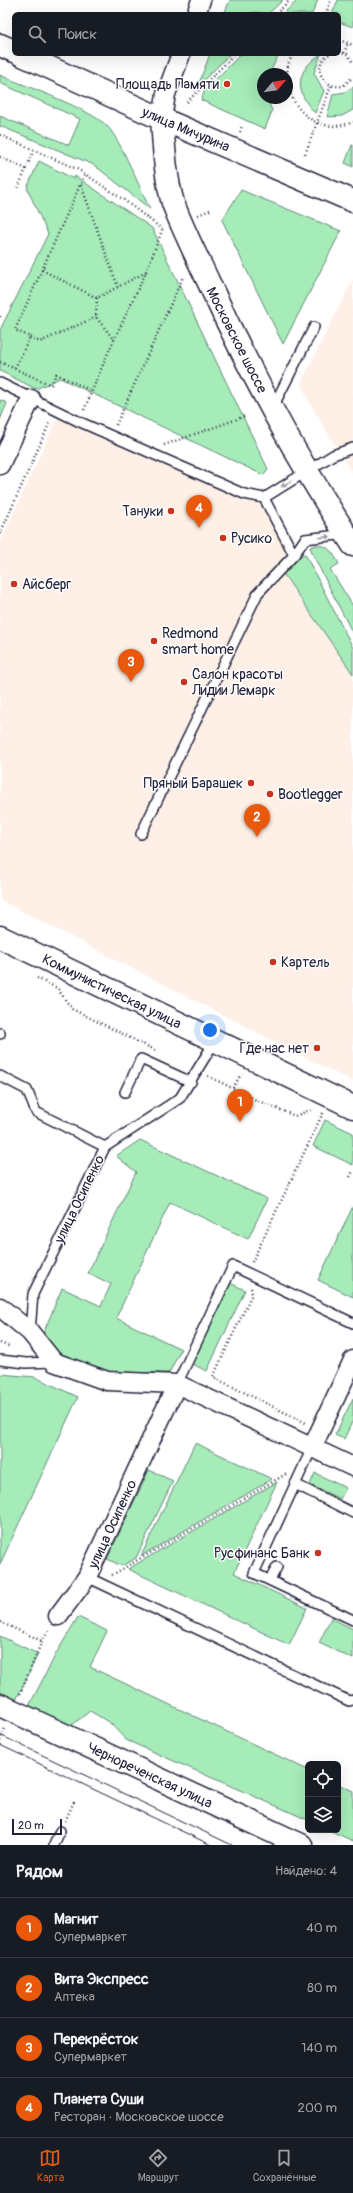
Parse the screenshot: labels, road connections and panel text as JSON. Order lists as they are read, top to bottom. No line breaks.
{"streets":{"main road":["улица Мичурина","Московское шоссе","Коммунистическая улица","Чернореченская улица"],"street":["улица Осипенко"]},"crossings":[["улица Мичурина","Московское шоссе"],["Коммунистическая улица","улица Осипенко"]],"places":["Площадь Памяти","Тануки","Русико","Айсберг","Redmond smart home","Салон красоты Лидии Лемарк","Пряный Барашек","Bootlegger","Картель","Где нас нет","Русфинанс Банк"],"scale_bar":"20 m","north":"top right","page":{"search":"Поиск","pins":["4","3","2","1"],"scale":"20 m","heading":["Рядом","Найдено: 4"],"list":[{"mark":"1","name":"Магнит","note":"Супермаркет","value":"40 m"},{"mark":"2","name":"Вита Экспресс","note":"Аптека","value":"80 m"},{"mark":"3","name":"Перекрёсток","note":"Супермаркет","value":"140 m"},{"mark":"4","name":"Планета Суши","note":"Ресторан · Московское шоссе","value":"200 m"}],"nav":["Карта","Маршрут","Сохранённые"]}}
